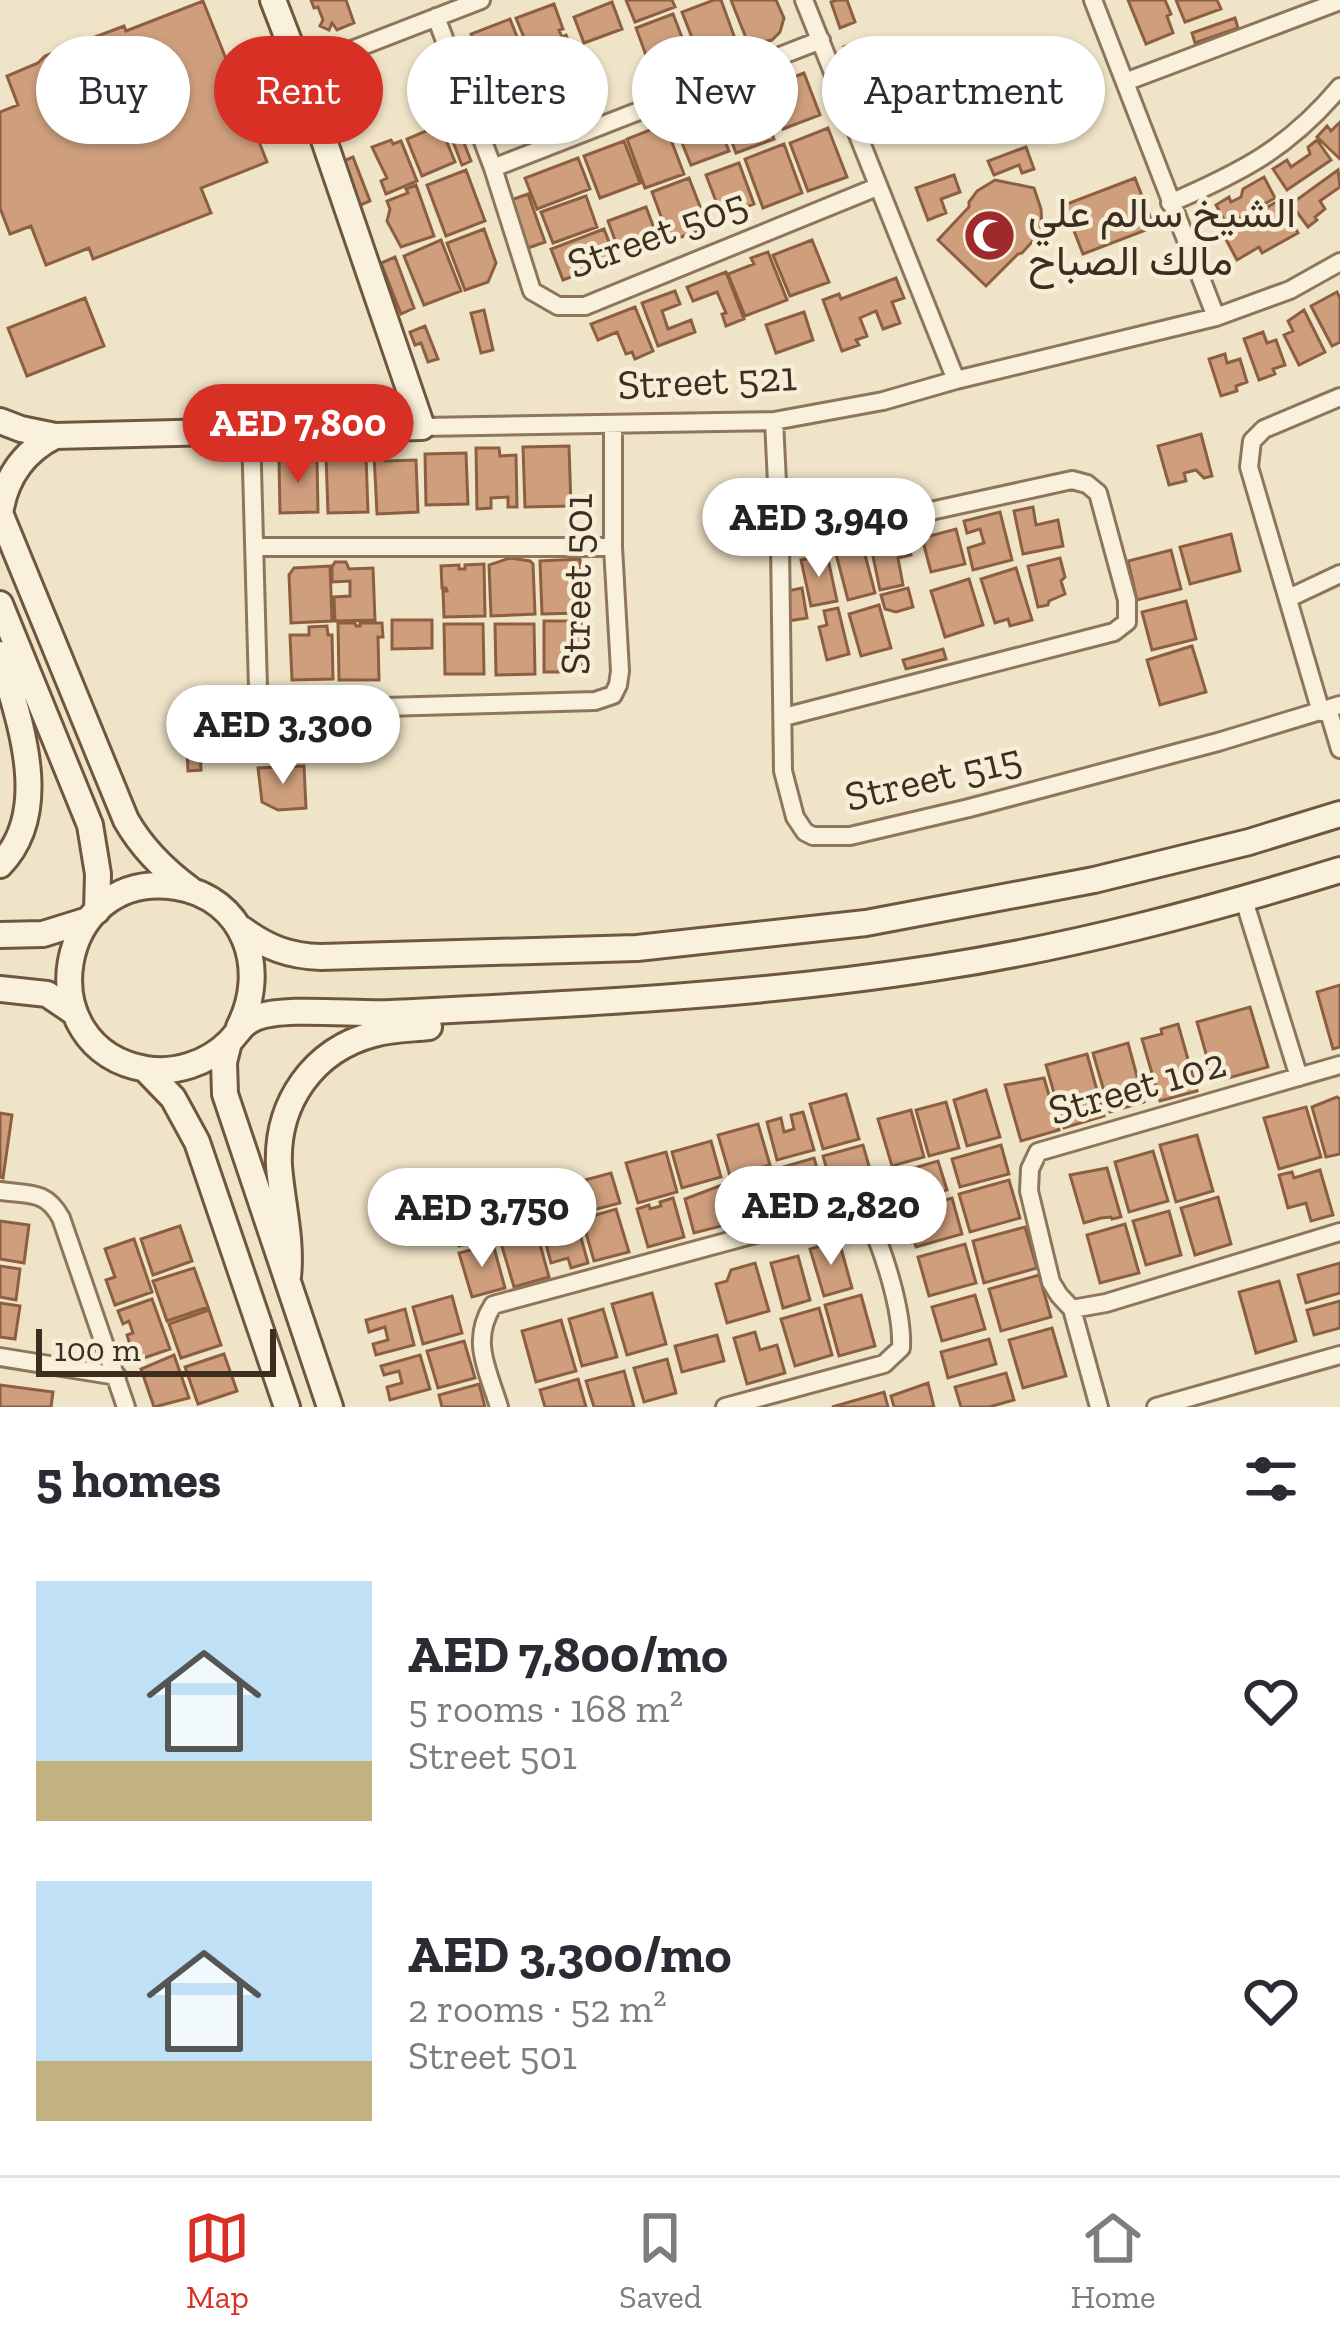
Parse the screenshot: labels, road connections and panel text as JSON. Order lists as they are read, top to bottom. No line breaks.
{"streets":{"main road":["Street 521"],"street":["Street 505","Street 501","Street 515","Street 102"]},"crossings":[["Street 521","Street 501"],["Street 521","Street 515"]],"places":{"mosque":["الشيخ سالم علي مالك الصباح"]},"scale_bar":"100 m","page":{"chip":["Buy","Rent","Filters","New","Apartment"],"price":["AED 7,800","AED 3,940","AED 3,300","AED 2,820","AED 3,750"],"scale":"100 m","heading":"5 homes","list":[{"name":"AED 7,800/mo","note":"5 rooms · 168 m² · Street 501"},{"name":"AED 3,300/mo","note":"2 rooms · 52 m² · Street 501"}],"tabs":["Map","Saved","Home"]}}
